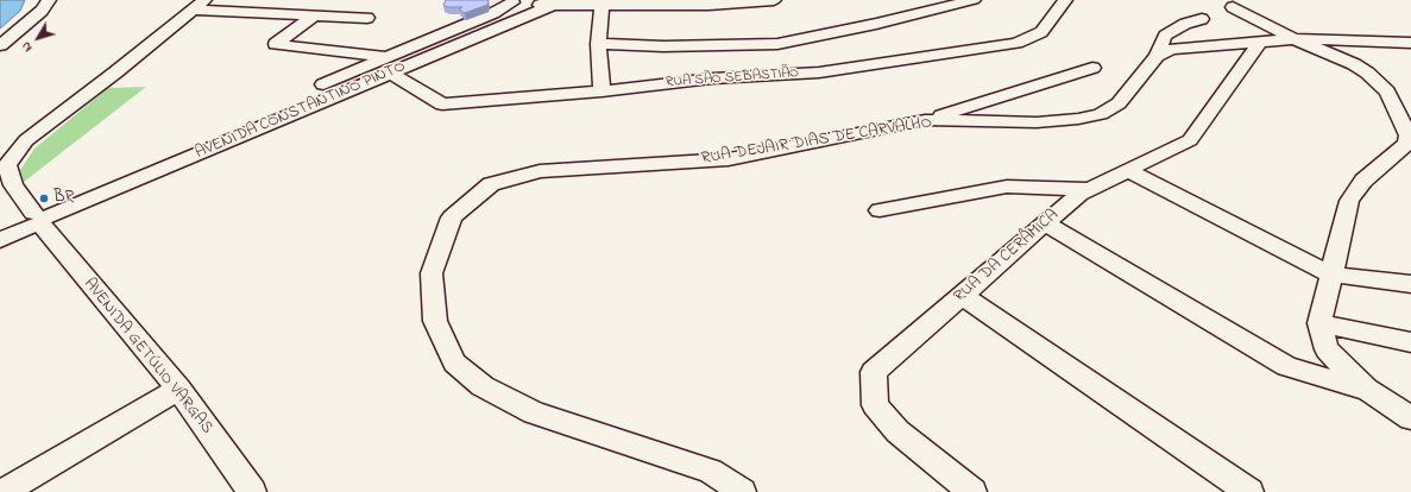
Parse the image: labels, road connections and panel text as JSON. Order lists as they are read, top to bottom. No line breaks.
{"streets":{"street":["RUA SÃO SEBASTIÃO","AVENIDA CONSTANTINO PINTO","RUA DEJAIR DIAS DE CARVALHO","RUA DA CERÂMICA","AVENIDA GETÚLIO VARGAS"]},"crossings":[["RUA SÃO SEBASTIÃO","AVENIDA CONSTANTINO PINTO"],["AVENIDA CONSTANTINO PINTO","AVENIDA GETÚLIO VARGAS"]],"places":["BR"],"north":"bottom left"}
